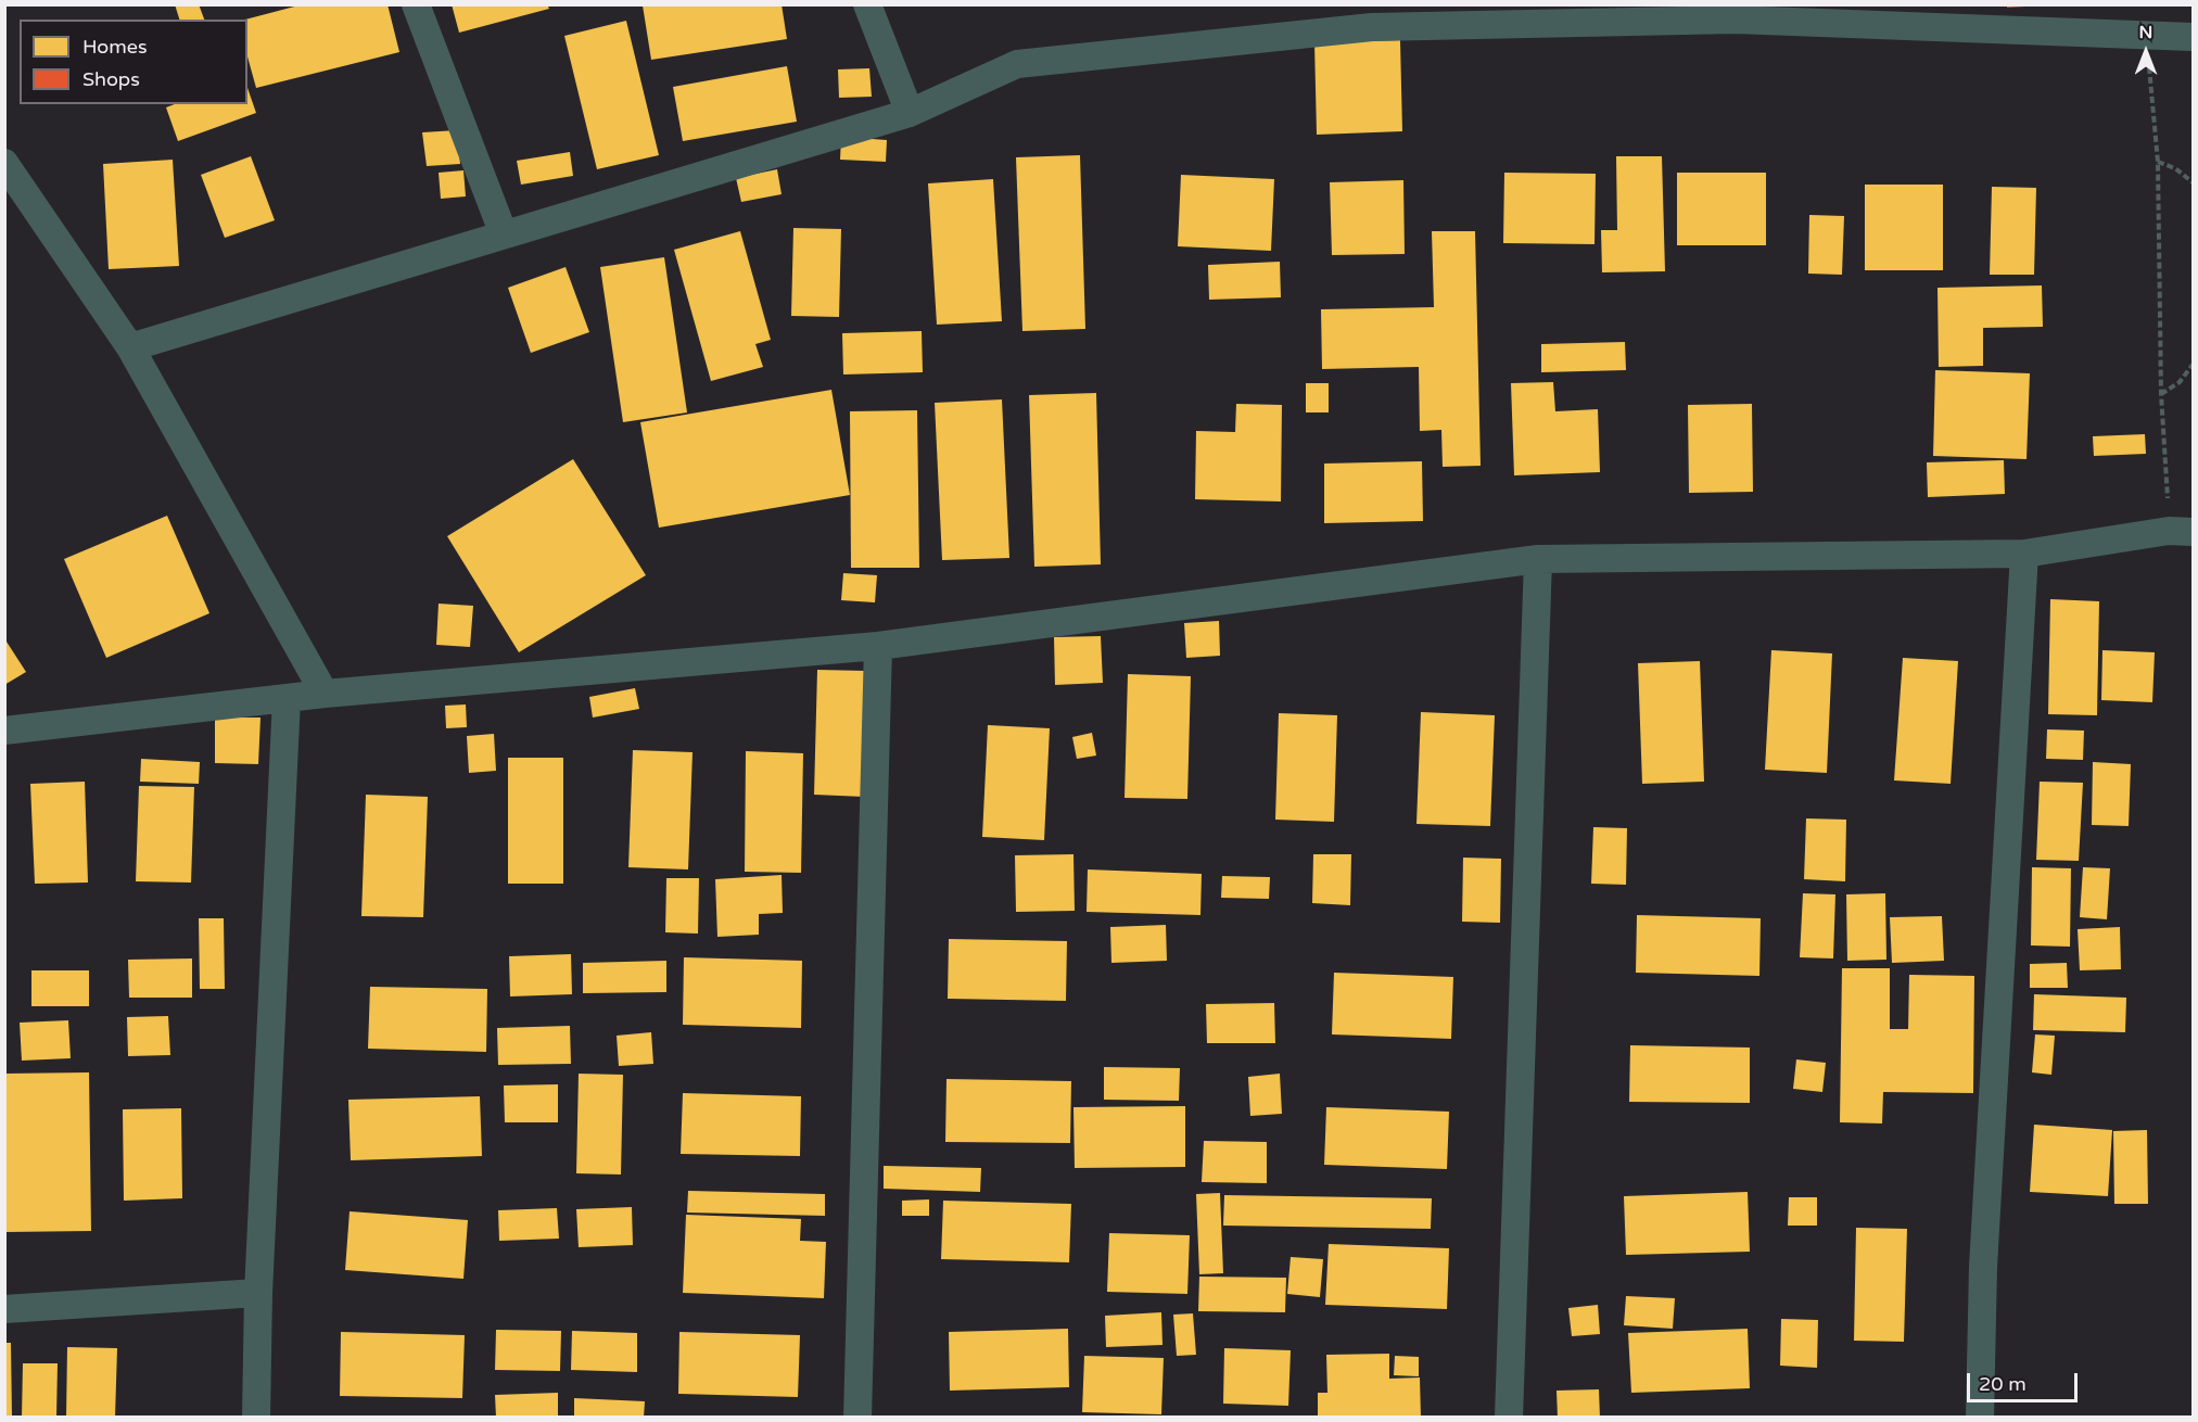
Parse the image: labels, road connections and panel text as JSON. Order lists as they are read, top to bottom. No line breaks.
{"legend":["Homes","Shops"],"scale_bar":"20 m","north":"top"}
